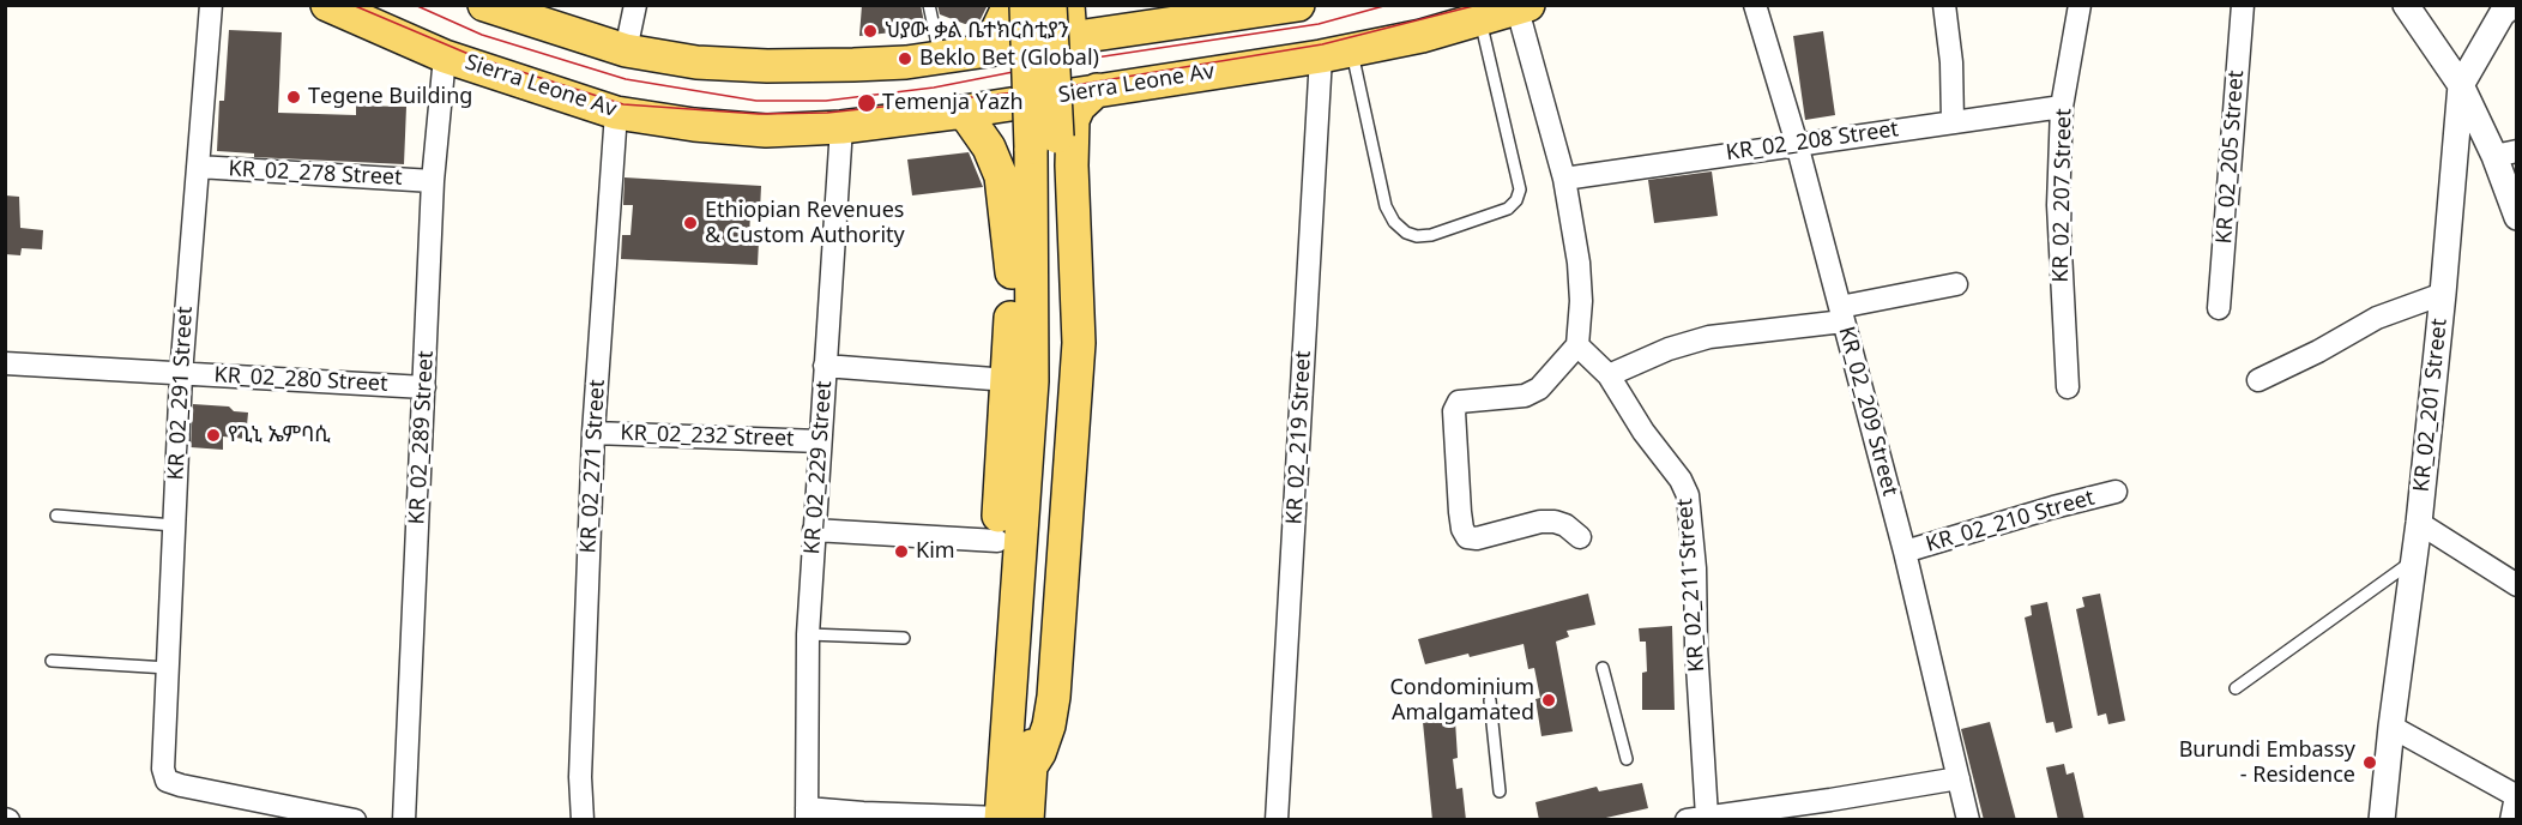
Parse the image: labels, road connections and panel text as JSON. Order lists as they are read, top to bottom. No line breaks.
{"streets":{"main road":["Sierra Leone Av"],"street":["KR_02_208 Street","KR_02_205 Street","KR_02_278 Street","KR_02_207 Street","KR_02_280 Street","KR_02_291 Street","KR_02_201 Street","KR_02_209 Street","KR_02_232 Street","KR_02_289 Street","KR_02_219 Street","KR_02_271 Street","KR_02_229 Street","KR_02_210 Street","KR_02_211 Street"]},"crossings":[["Sierra Leone Av","KR_02_289 Street"],["Sierra Leone Av","KR_02_219 Street"],["Sierra Leone Av","KR_02_271 Street"],["Sierra Leone Av","KR_02_229 Street"],["KR_02_208 Street","KR_02_207 Street"],["KR_02_208 Street","KR_02_209 Street"],["KR_02_278 Street","KR_02_291 Street"],["KR_02_278 Street","KR_02_289 Street"],["KR_02_280 Street","KR_02_291 Street"],["KR_02_280 Street","KR_02_289 Street"],["KR_02_209 Street","KR_02_210 Street"],["KR_02_232 Street","KR_02_271 Street"],["KR_02_232 Street","KR_02_229 Street"]],"places":["ህያው ቃል ቤተክርስቲያን","Beklo Bet (Global)","Tegene Building","Temenja Yazh","Ethiopian Revenues & Custom Authority","የጊኒ ኤምባሲ","Kim","Condominium Amalgamated","Burundi Embassy - Residence"]}
